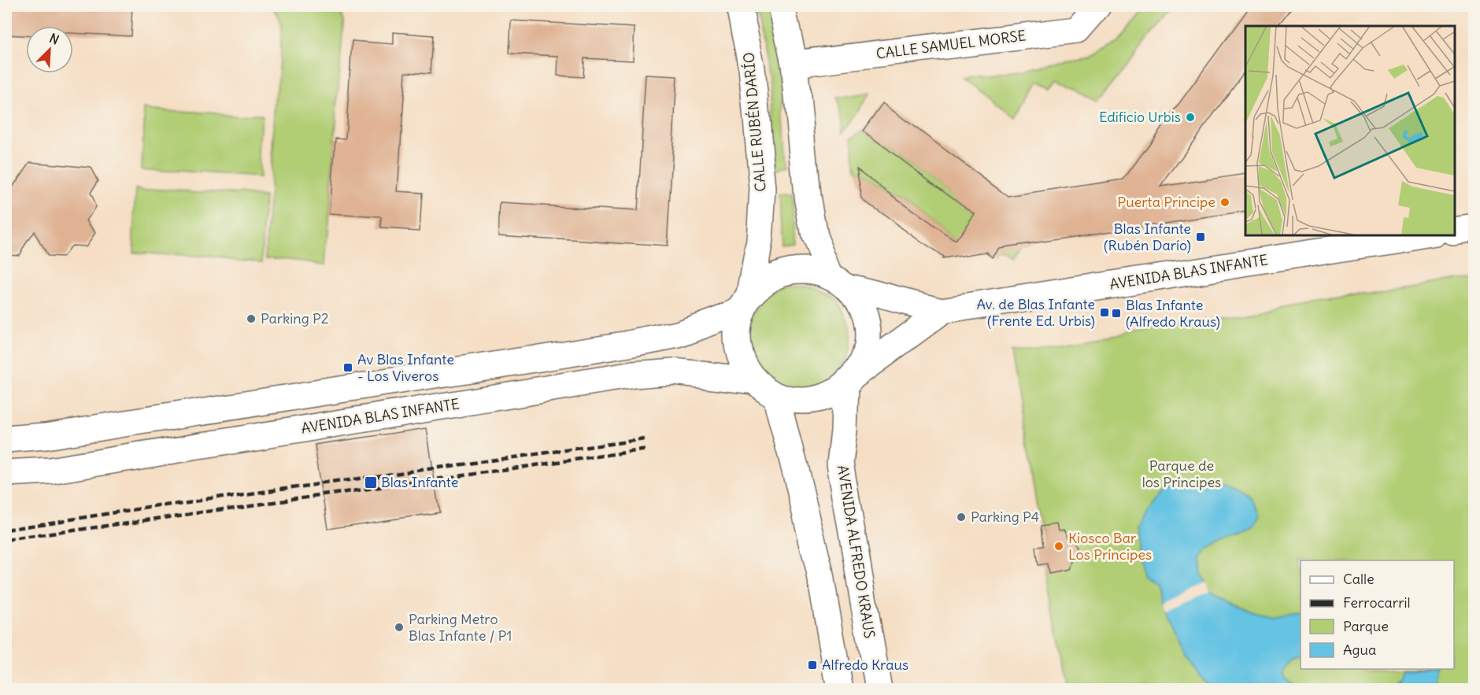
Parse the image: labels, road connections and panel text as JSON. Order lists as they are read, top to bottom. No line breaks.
{"streets":{"main road":["CALLE SAMUEL MORSE","CALLE RUBÉN DARÍO","AVENIDA BLAS INFANTE","AVENIDA ALFREDO KRAUS"]},"crossings":[["CALLE RUBÉN DARÍO","AVENIDA BLAS INFANTE"],["CALLE RUBÉN DARÍO","AVENIDA ALFREDO KRAUS"],["AVENIDA BLAS INFANTE","AVENIDA ALFREDO KRAUS"]],"parks":["Parque de los Príncipes"],"places":{"other":["Edificio Urbis","Puerta Principe","Parking P2","Parking P4","Kiosco Bar Los Príncipes","Parking Metro Blas Infante / P1"],"transit":["Blas Infante (Rubén Darío)","Av. de Blas Infante (Frente Ed. Urbis)","Blas Infante (Alfredo Kraus)","Av Blas Infante - Los Viveros","Blas Infante","Alfredo Kraus"]},"legend":["Calle","Ferrocarril","Parque","Agua"],"north":"top right"}
